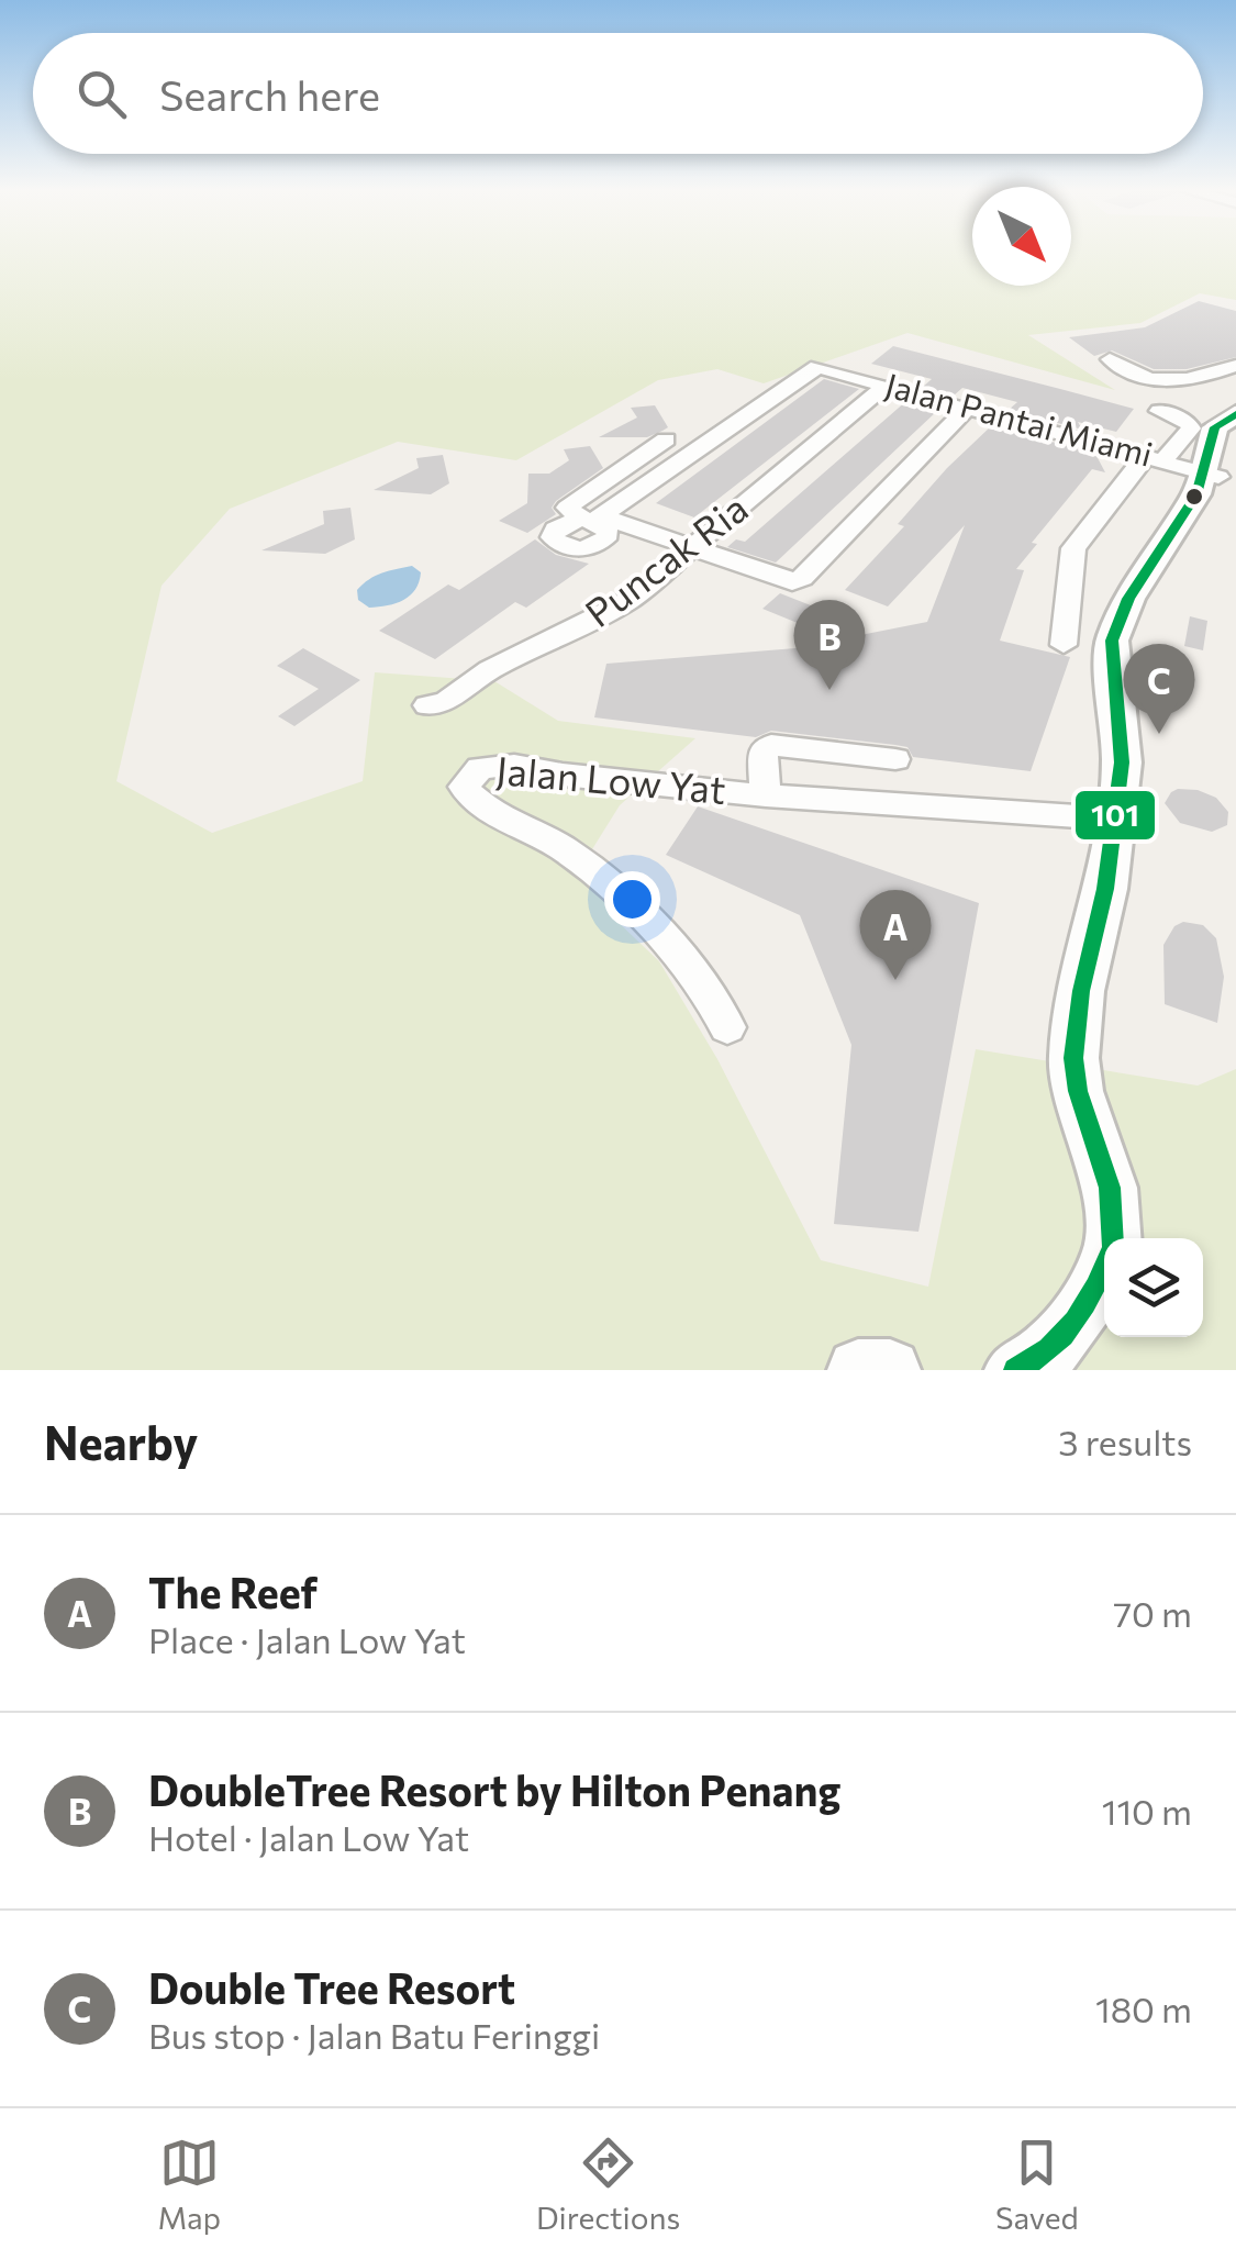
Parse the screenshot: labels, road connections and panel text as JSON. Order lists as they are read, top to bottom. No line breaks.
{"streets":{"street":["Jalan Pantai Miami","Puncak Ria","Jalan Low Yat"]},"crossings":[["Jalan Pantai Miami","Puncak Ria"]],"lines":["transit line 101"],"north":"bottom right","page":{"search":"Search here","pins":["B","C","A"],"heading":["Nearby","3 results"],"list":[{"mark":"A","name":"The Reef","note":"Place · Jalan Low Yat","value":"70 m"},{"mark":"B","name":"DoubleTree Resort by Hilton Penang","note":"Hotel · Jalan Low Yat","value":"110 m"},{"mark":"C","name":"Double Tree Resort","note":"Bus stop · Jalan Batu Feringgi","value":"180 m"}],"nav":["Map","Directions","Saved"]}}
